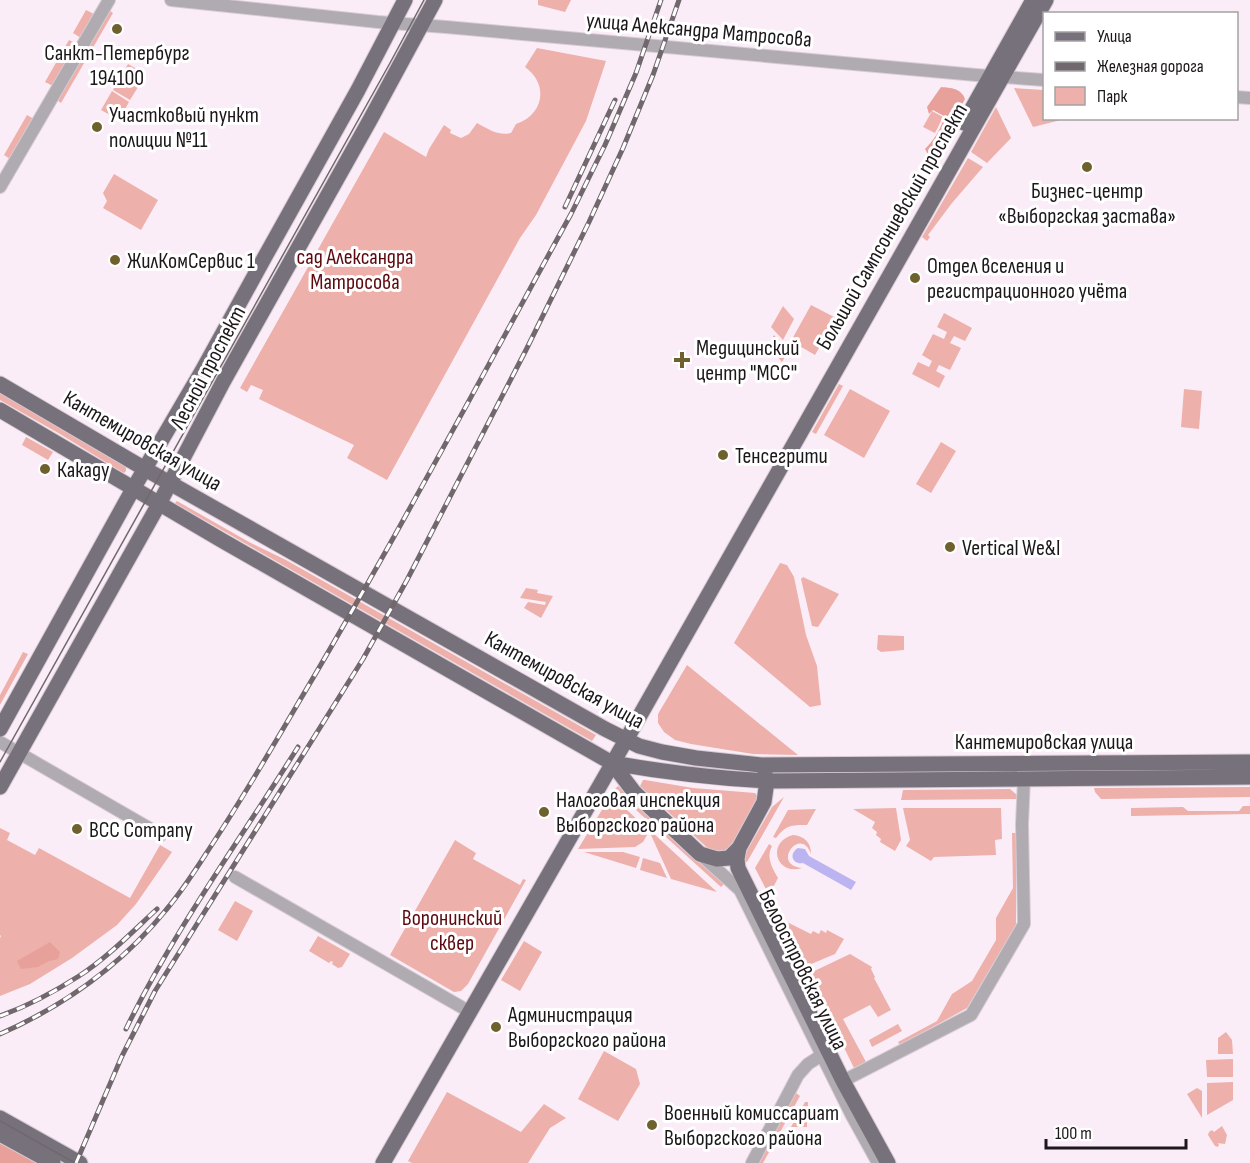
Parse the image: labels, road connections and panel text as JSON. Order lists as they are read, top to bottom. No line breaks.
{"streets":{"main road":["Большой Сампсониевский проспект","Лесной проспект","Кантемировская улица","Белоостровская улица"],"street":["улица Александра Матросова"]},"crossings":[["улица Александра Матросова","Большой Сампсониевский проспект"],["улица Александра Матросова","Лесной проспект"],["Большой Сампсониевский проспект","Кантемировская улица"],["Большой Сампсониевский проспект","Белоостровская улица"],["Лесной проспект","Кантемировская улица"],["Кантемировская улица","Белоостровская улица"]],"parks":["cад Александра Матросова","Воронинский сквер"],"places":{"other":["Санкт-Петербург 194100","Участковый пункт полиции №11","Бизнес-центр «Выборгская застава»","ЖилКомСервис 1","Отдел вселения и регистрационного учёта","Тенсегрити","Какаду","Vertical We&I","Налоговая инспекция Выборгского района","BCC Company","Администрация Выборгского района","Военный комиссариат Выборгского района"],"health":["Медицинский центр \"МСС\""]},"legend":["Улица","Железная дорога","Парк"],"scale_bar":"100 m"}
